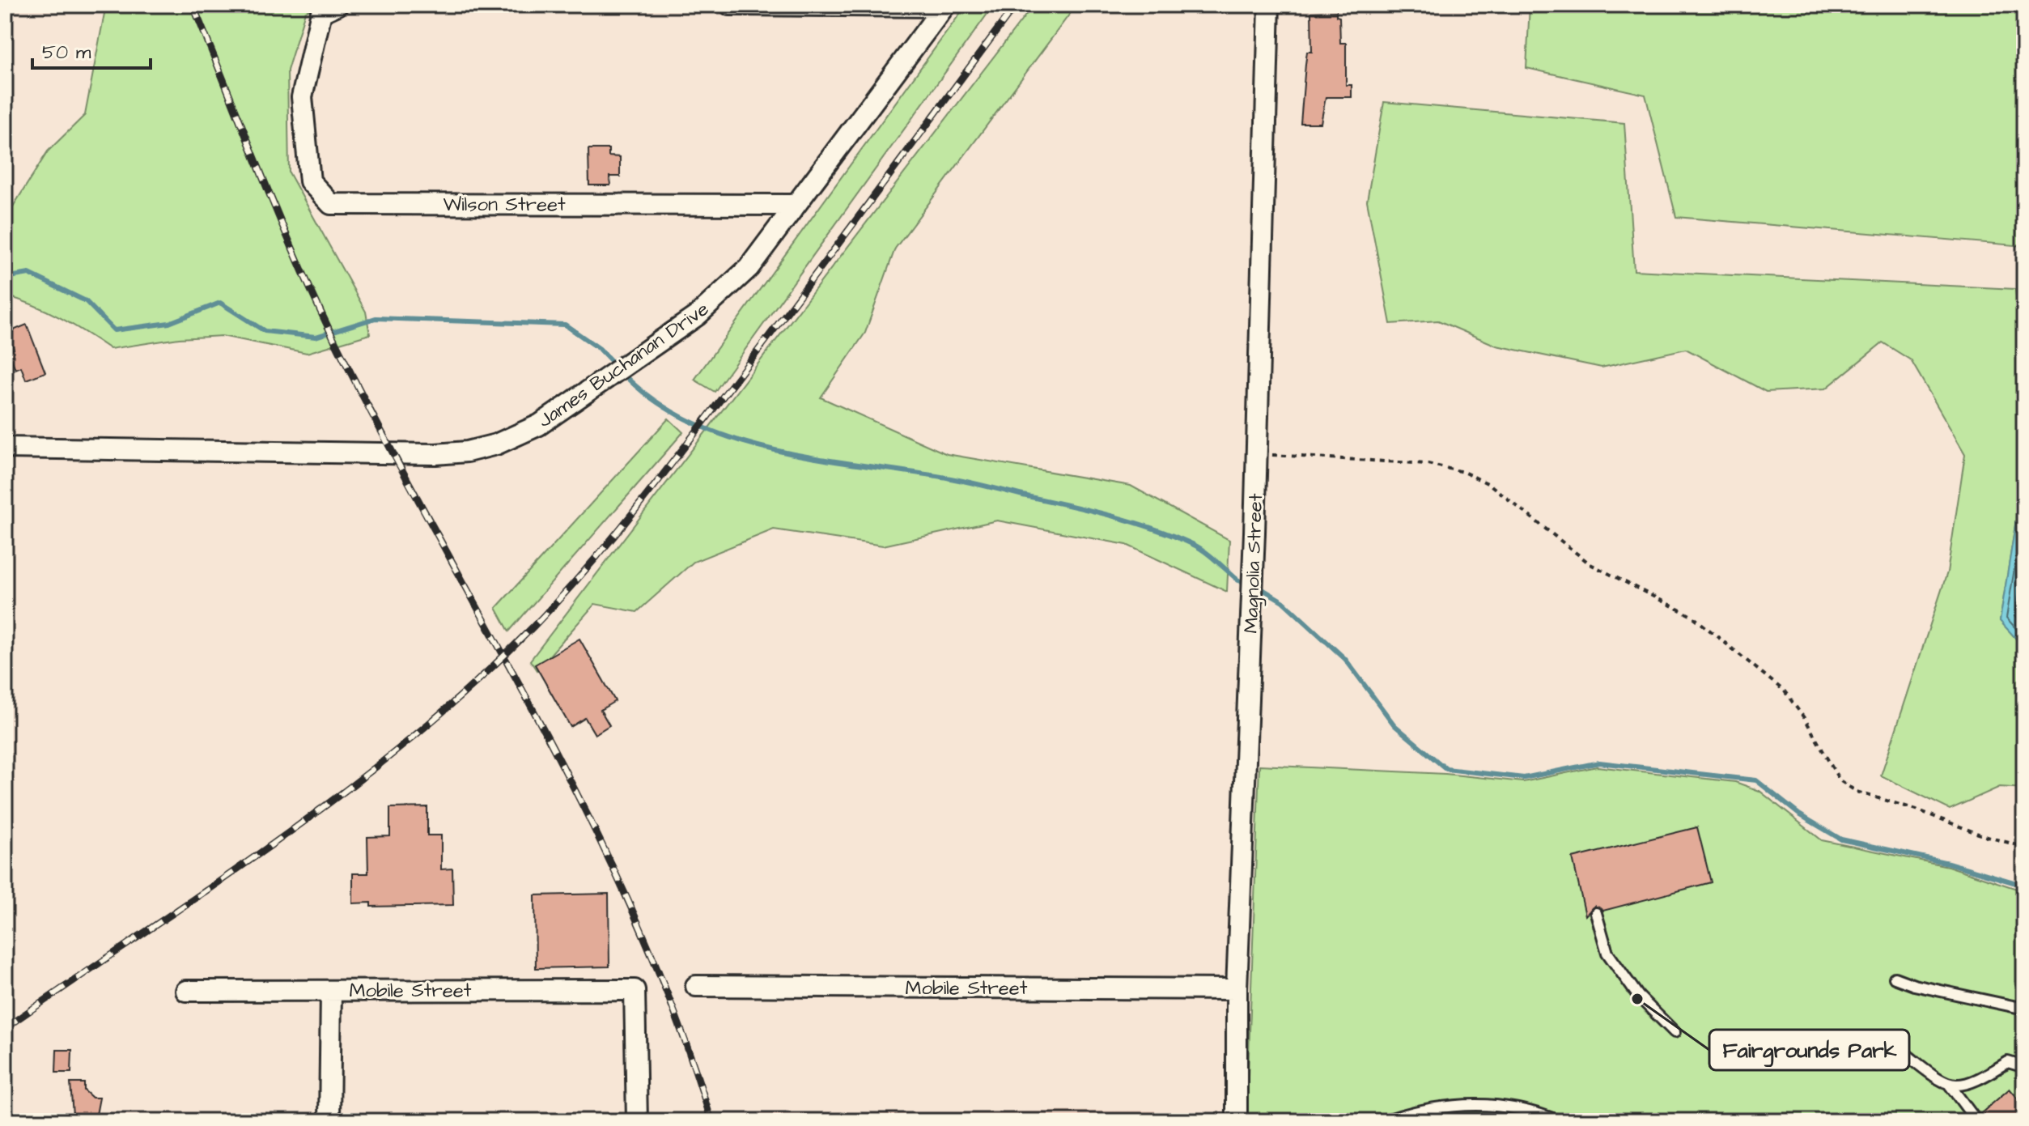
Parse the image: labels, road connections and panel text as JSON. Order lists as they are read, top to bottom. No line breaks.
{"streets":{"street":["Wilson Street","James Buchanan Drive","Magnolia Street","Mobile Street"]},"crossings":[["Wilson Street","James Buchanan Drive"],["Magnolia Street","Mobile Street"]],"places":["Fairgrounds Park"],"scale_bar":"50 m"}
